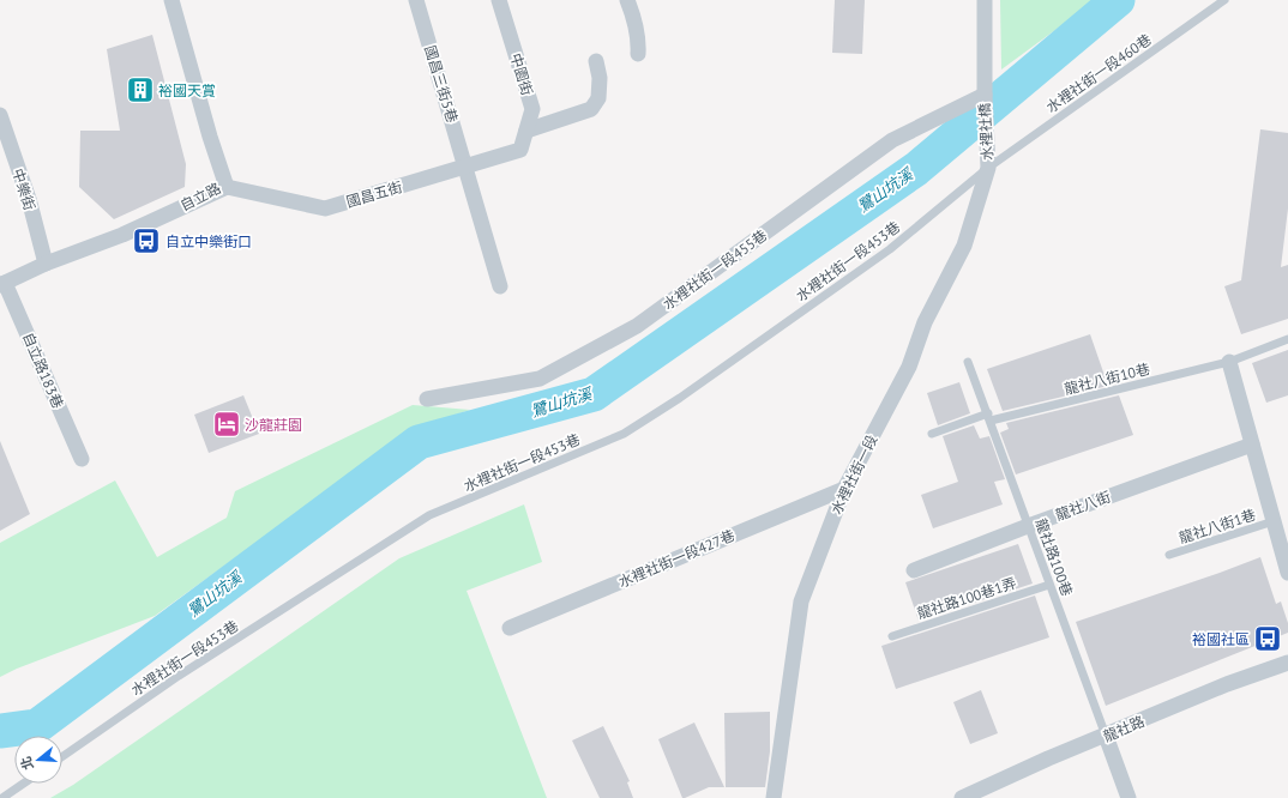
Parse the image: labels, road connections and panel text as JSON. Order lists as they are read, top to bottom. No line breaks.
{"streets":{"street":["中園街","國昌三街5巷","水裡社橋","中樂街","國昌五街","自立路","水裡社街一段455巷","自立路183巷","水裡社街一段","龍社八街","水裡社街一段427巷","龍社路"],"lane":["水裡社街一段460巷","水裡社街一段453巷","龍社八街10巷","龍社八街1巷","龍社路100巷","龍社路100巷1弄"]},"crossings":[["水裡社街一段460巷","水裡社橋"],["水裡社街一段460巷","水裡社街一段453巷"],["水裡社街一段460巷","水裡社街一段"],["中園街","國昌五街"],["國昌三街5巷","國昌五街"],["水裡社橋","水裡社街一段453巷"],["水裡社橋","水裡社街一段455巷"],["水裡社橋","水裡社街一段"],["中樂街","自立路"],["國昌五街","自立路"],["自立路","自立路183巷"],["水裡社街一段453巷","水裡社街一段"],["龍社八街10巷","龍社路100巷"],["水裡社街一段","水裡社街一段427巷"],["龍社八街","龍社路100巷"],["龍社路100巷","龍社路100巷1弄"],["龍社路100巷","龍社路"]],"water":["鷺山坑溪"],"places":{"building":["裕國天賞"],"bus stop":["自立中樂街口","裕國社區"],"hotel":["沙龍莊園"]},"north":"left"}
